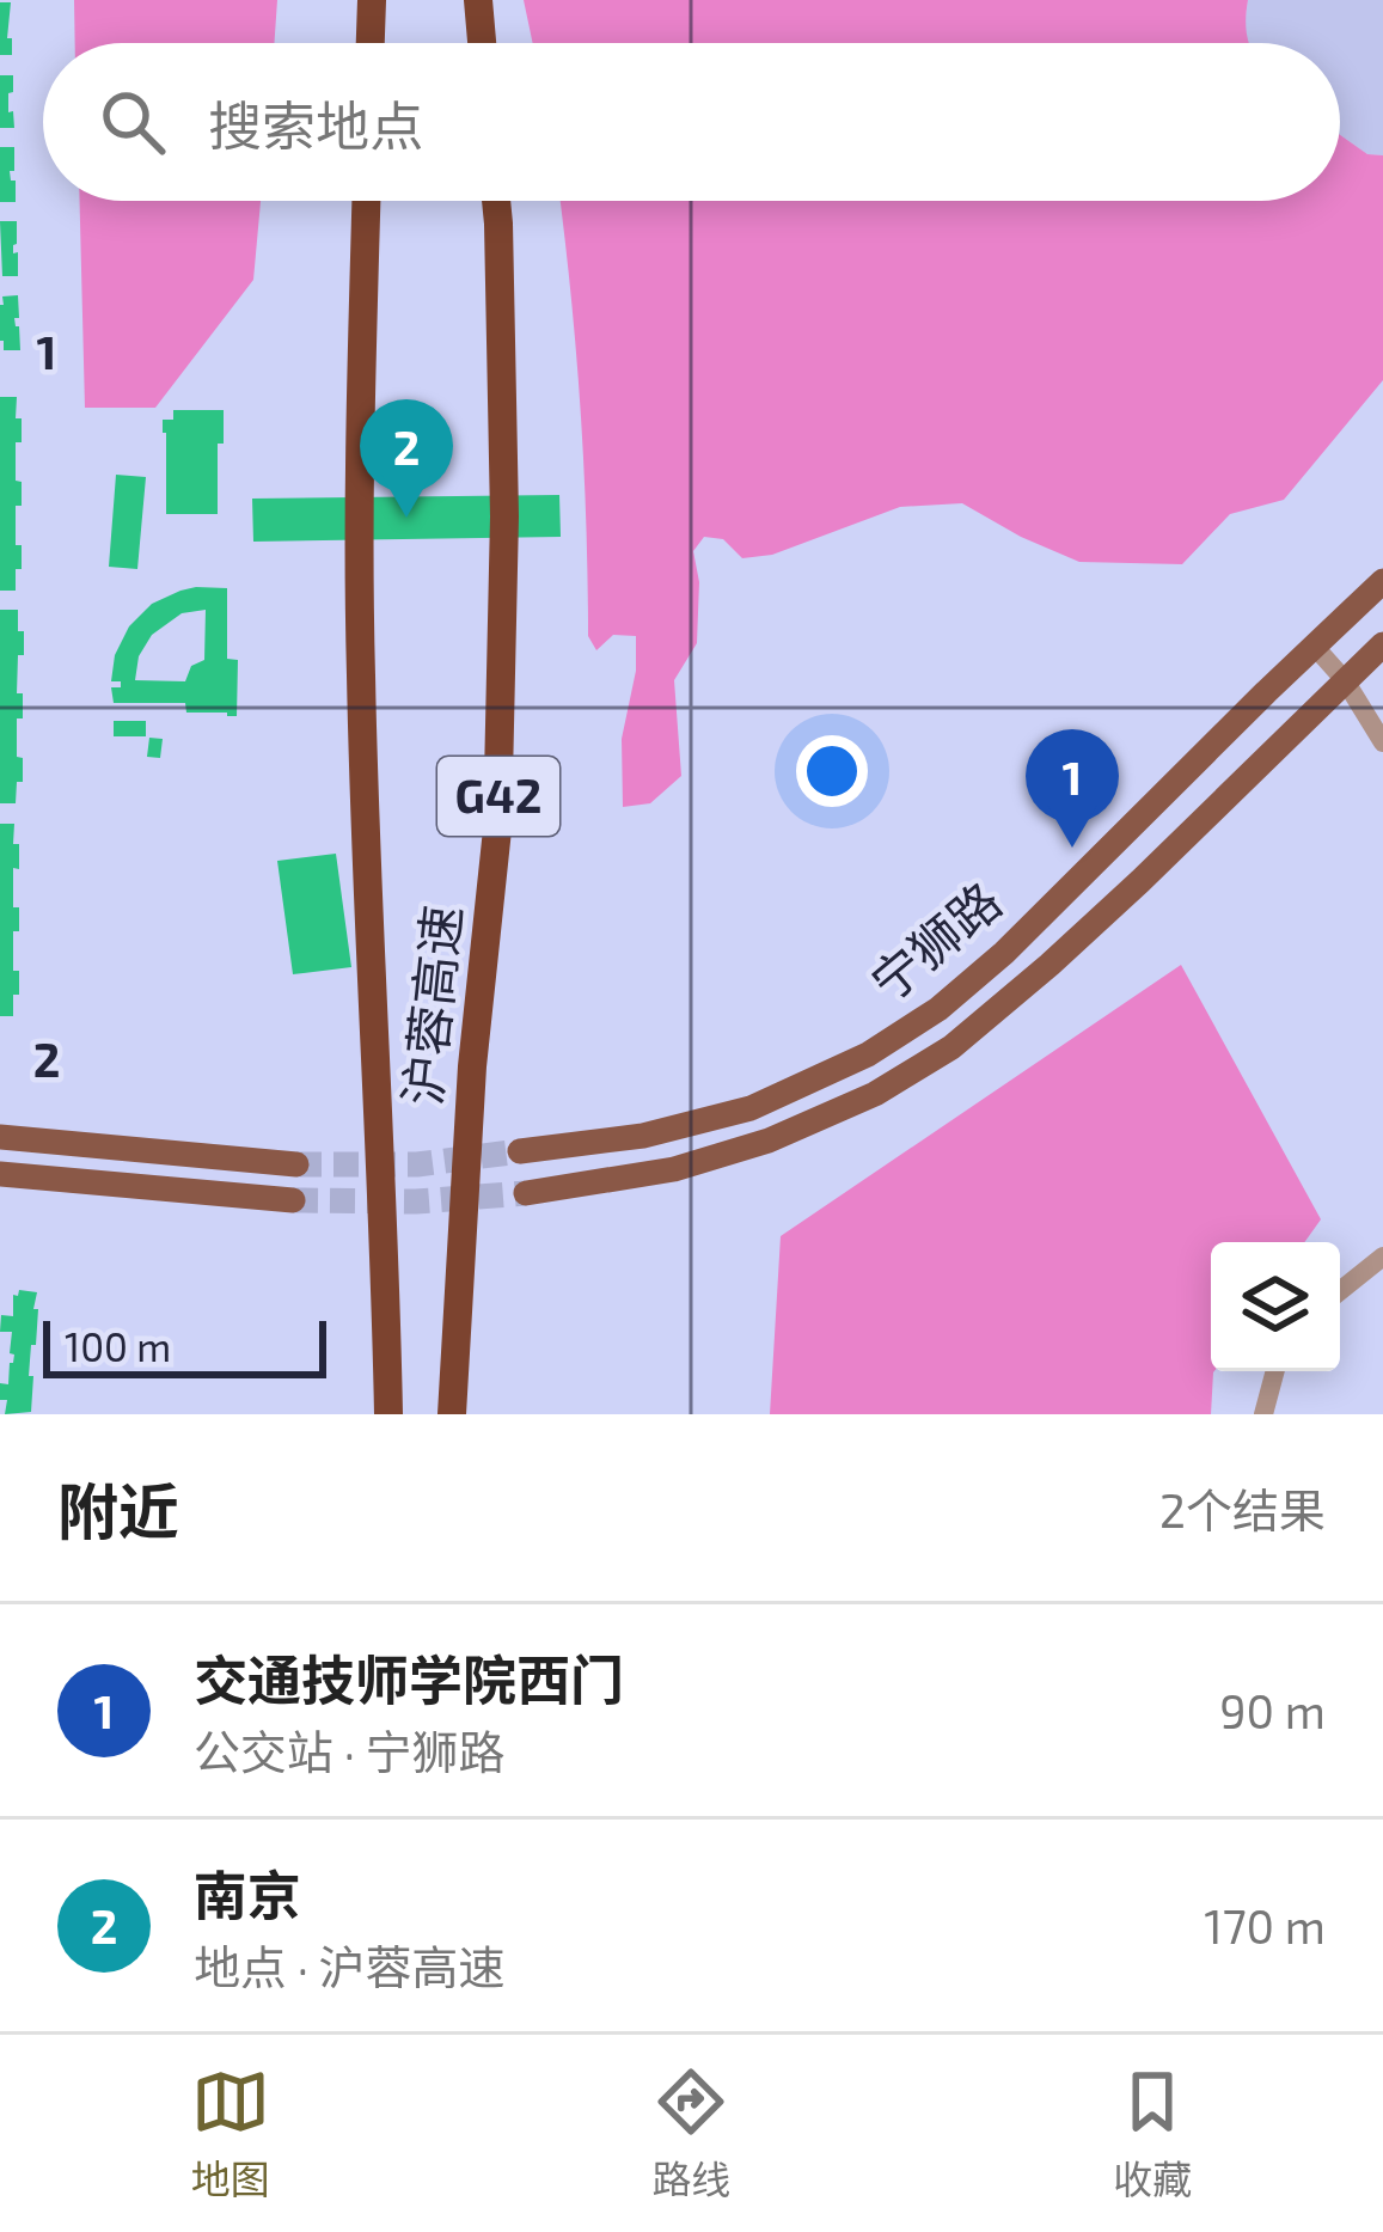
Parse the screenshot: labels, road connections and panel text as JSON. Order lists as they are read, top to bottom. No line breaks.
{"streets":{"highway":["G42","沪蓉高速"],"main road":["宁狮路"]},"scale_bar":"100 m","page":{"search":"搜索地点","pins":["2","1"],"scale":"100 m","heading":["附近","2个结果"],"list":[{"mark":"1","name":"交通技师学院西门","note":"公交站 · 宁狮路","value":"90 m"},{"mark":"2","name":"南京","note":"地点 · 沪蓉高速","value":"170 m"}],"nav":["地图","路线","收藏"]},"grid":{"rows":["1","2"]}}
